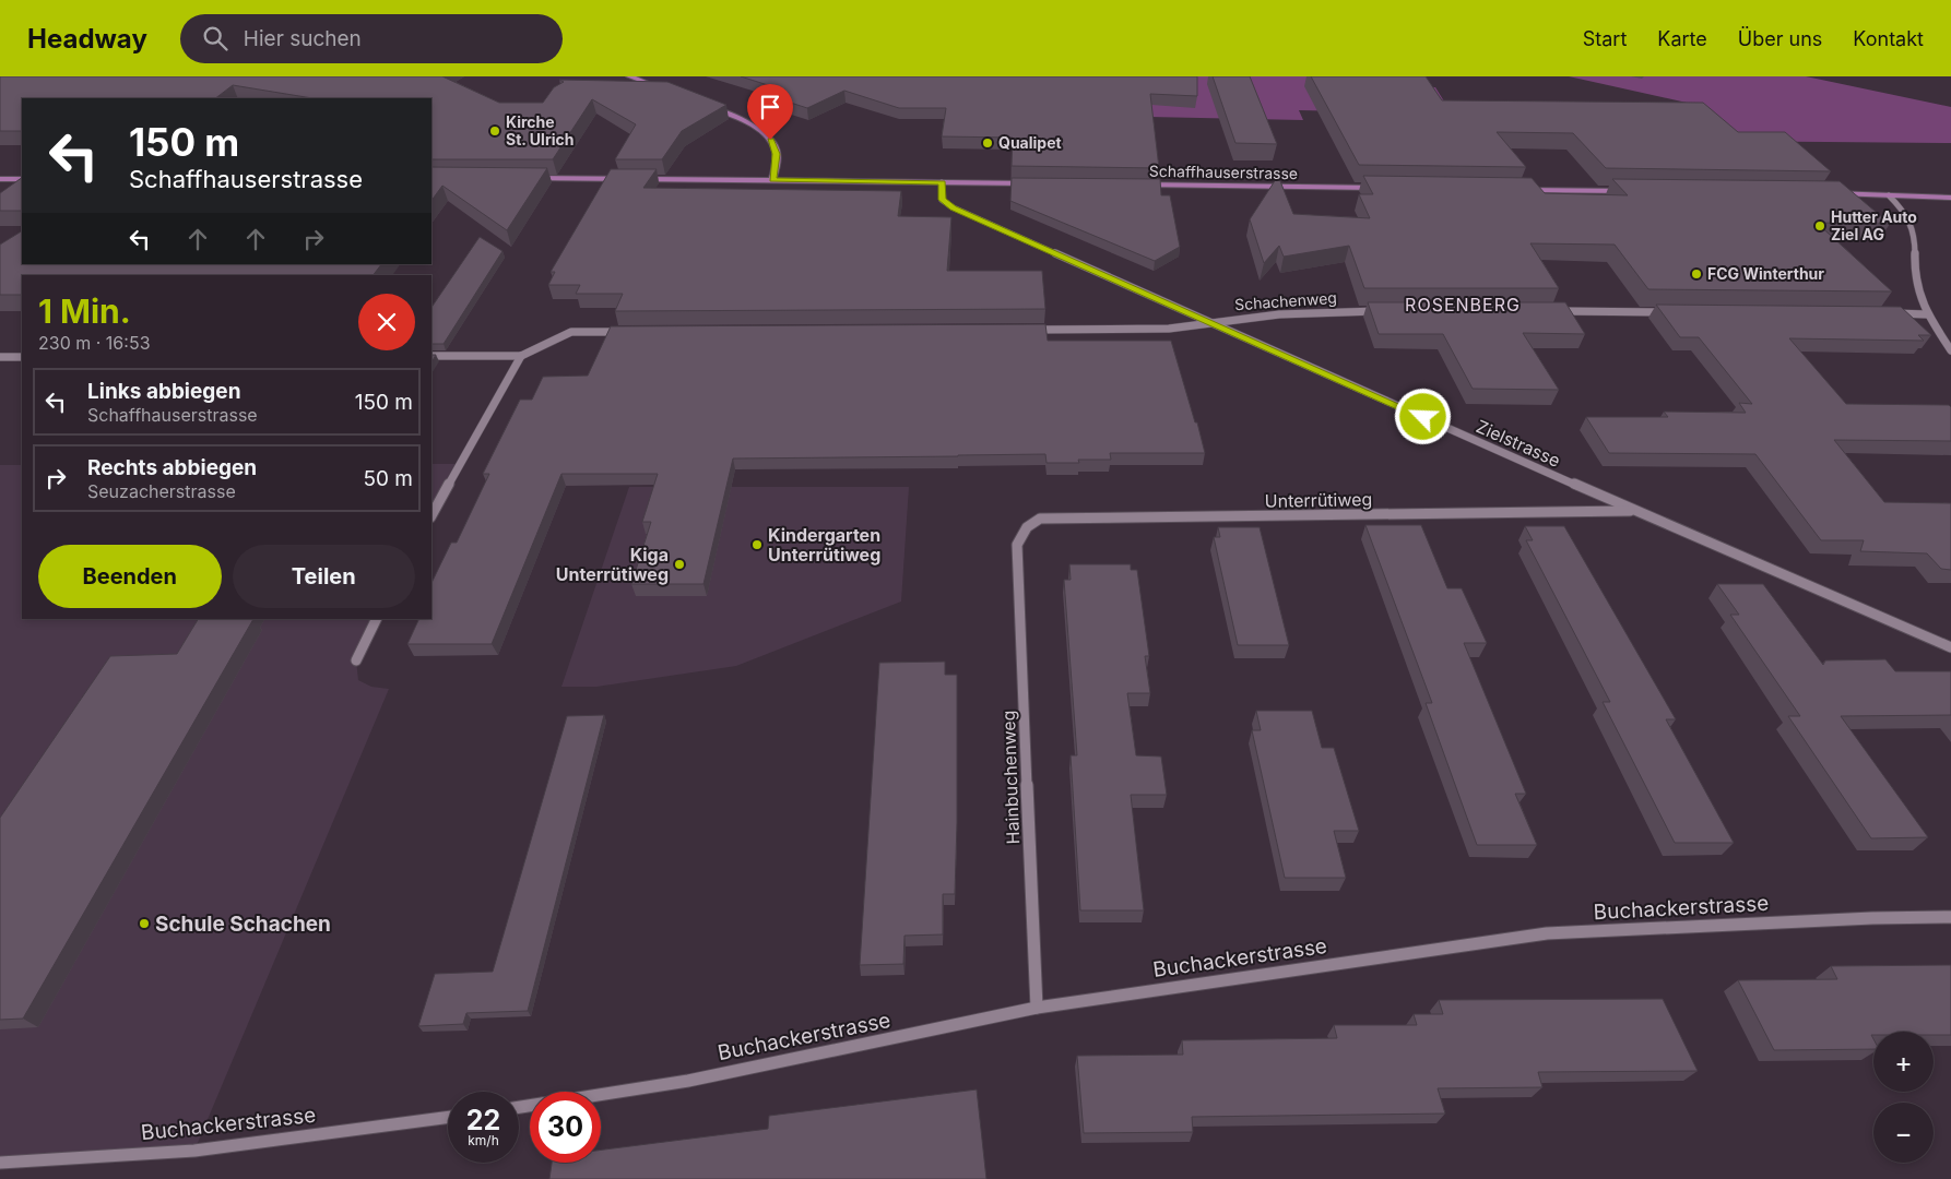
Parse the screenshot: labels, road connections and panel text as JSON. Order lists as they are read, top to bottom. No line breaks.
{"streets":{"main road":["Schaffhauserstrasse"],"street":["Schachenweg","Zielstrasse","Unterrütiweg","Hainbuchenweg","Buchackerstrasse"]},"crossings":[["Schachenweg","Zielstrasse"],["Zielstrasse","Unterrütiweg"],["Unterrütiweg","Hainbuchenweg"],["Hainbuchenweg","Buchackerstrasse"]],"districts":["ROSENBERG"],"places":["Kirche St. Ulrich","Qualipet","Hutter Auto Ziel AG","FCG Winterthur","Kindergarten Unterrütiweg","Kiga Unterrütiweg","Schule Schachen"],"page":{"header":"Headway","search":"Hier suchen","nav":["Start","Karte","Über uns","Kontakt"],"turn":["150 m","Schaffhauserstrasse"],"heading":["1 Min.","230 m · 16:53"],"list":[{"name":"Links abbiegen","note":"Schaffhauserstrasse","value":"150 m"},{"name":"Rechts abbiegen","note":"Seuzacherstrasse","value":"50 m"}],"buttons":["Beenden","Teilen"],"map_buttons":["+","−"],"speed":"22 km/h","limit":"30"}}
